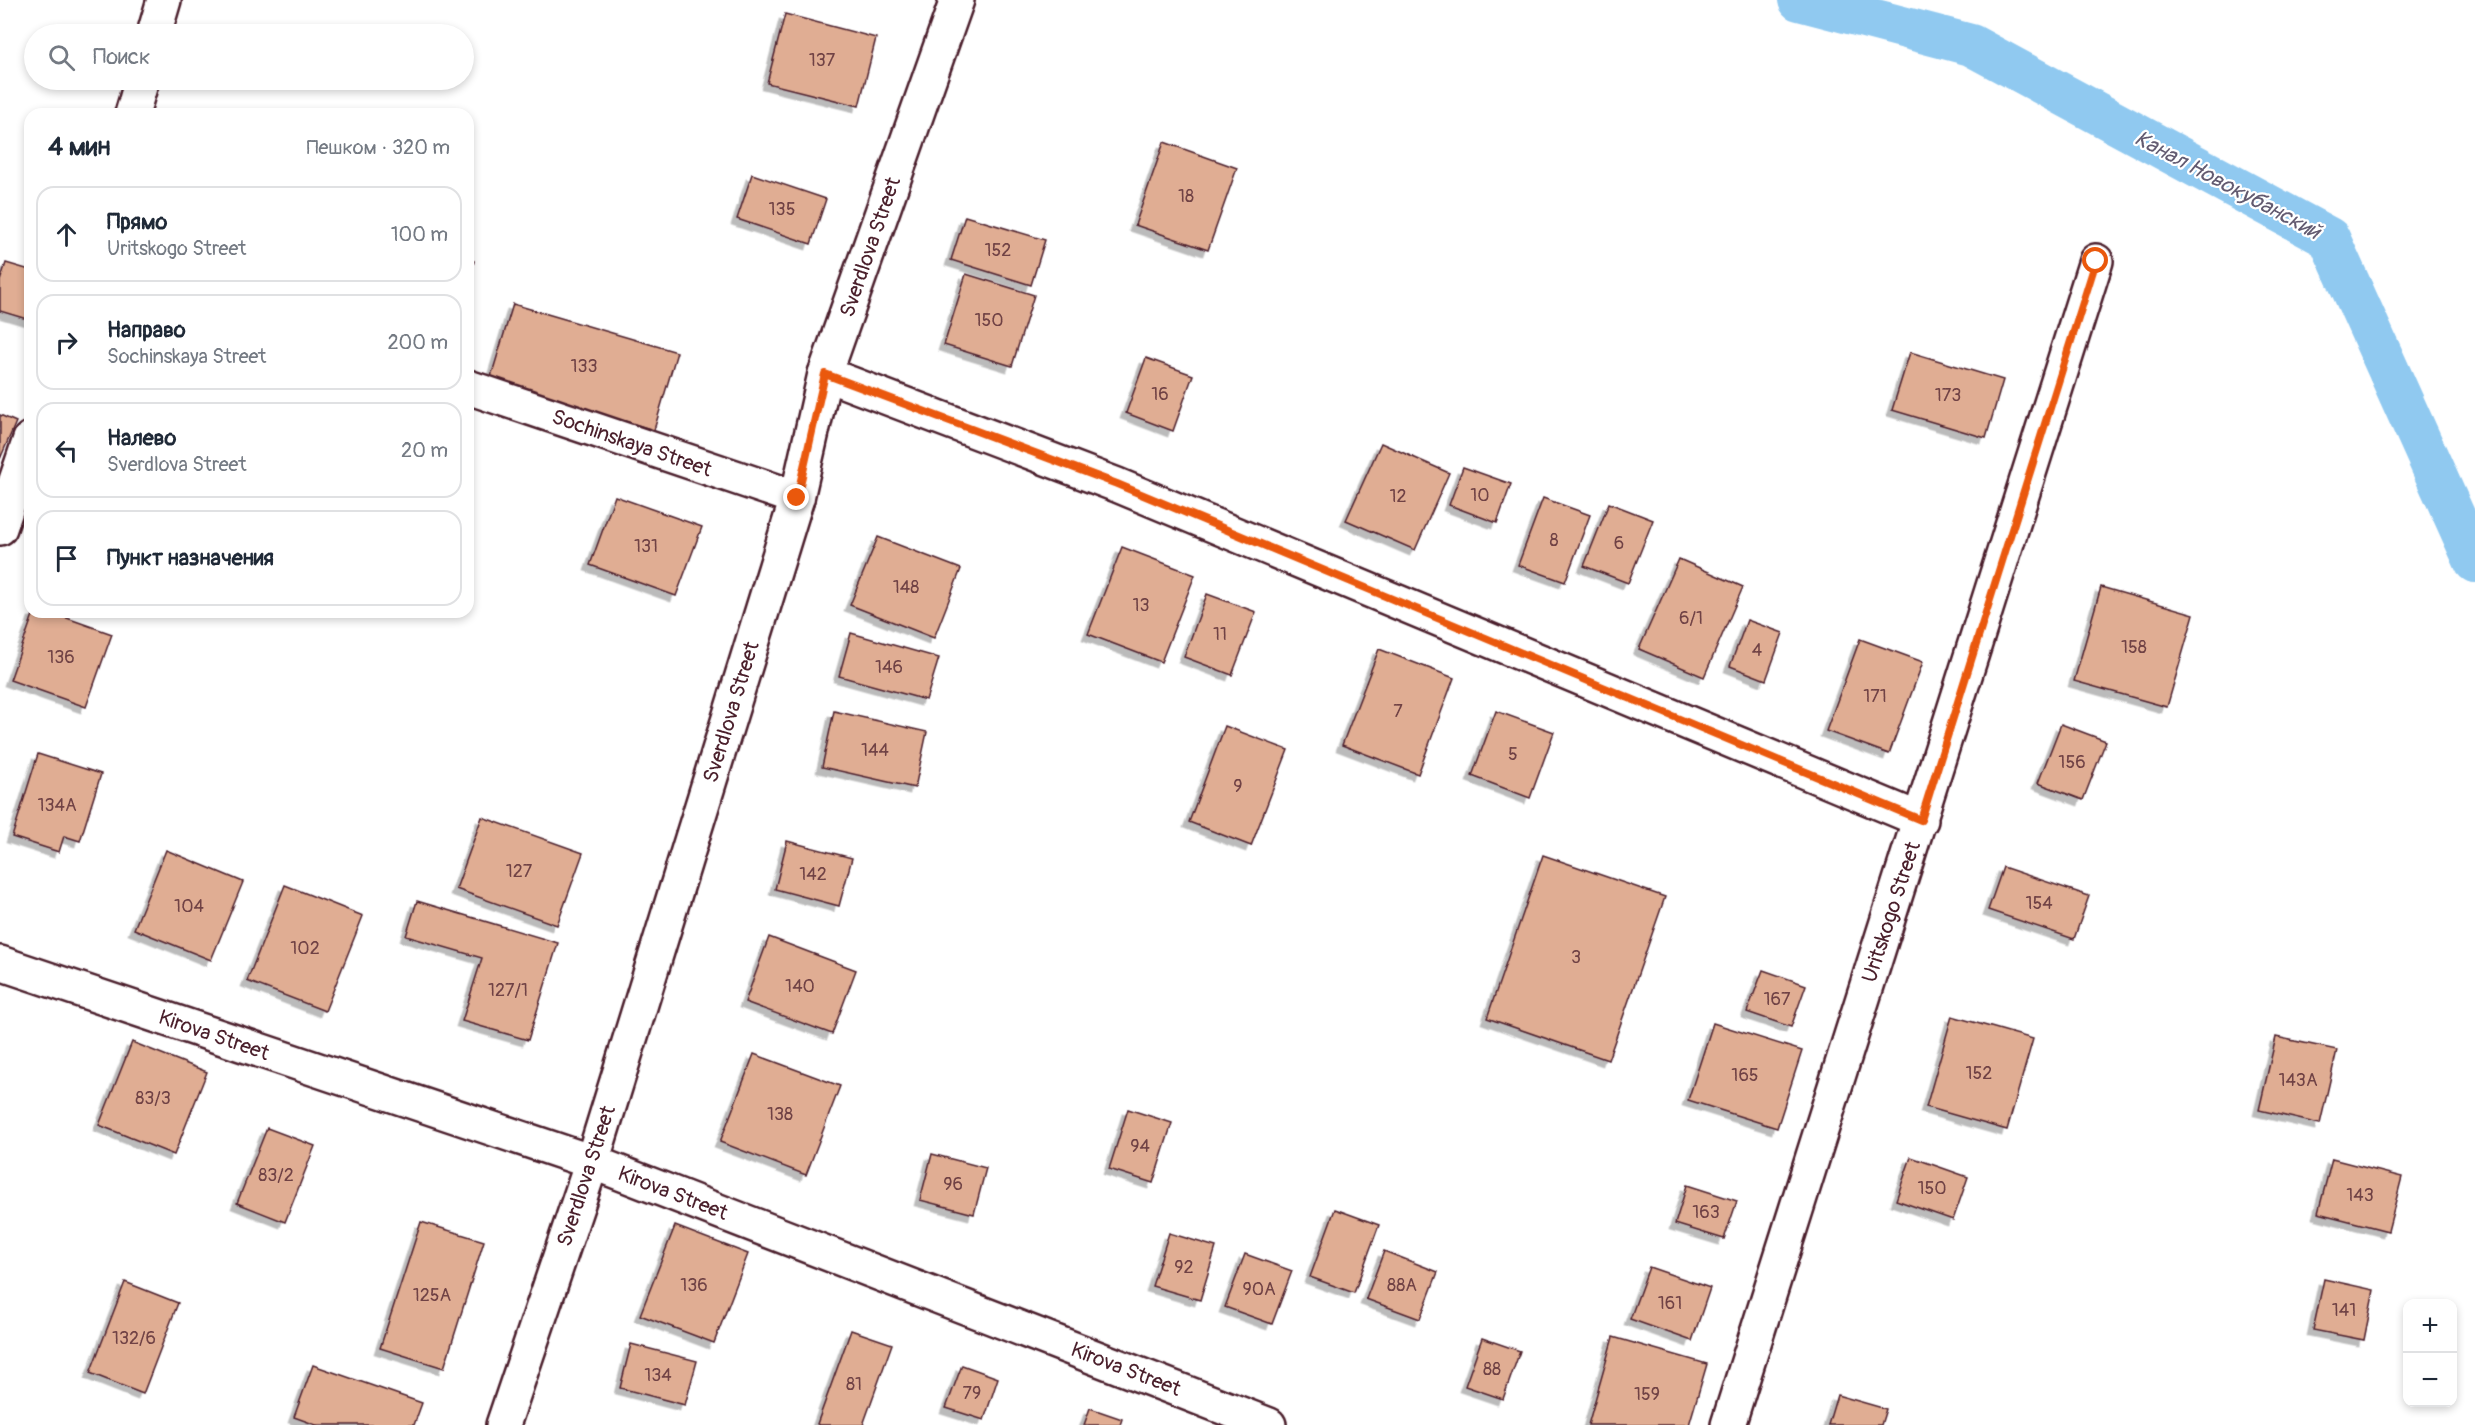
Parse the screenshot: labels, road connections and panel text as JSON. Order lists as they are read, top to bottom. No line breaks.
{"streets":{"street":["Sverdlova Street","Sochinskaya Street","Uritskogo Street","Kirova Street"]},"crossings":[["Sverdlova Street","Sochinskaya Street"],["Sverdlova Street","Kirova Street"]],"water":["Канал Новокубанский"],"house_numbers":["137","18","135","152","150","133","16","173","10","12","8","6","131","148","13","6/1","11","158","4","136","146","171","7","144","5","156","9","134А","127","142","154","104","102","3","140","127/1","167","152","165","143А","83/3","138","94","83/2","96","150","143","163","92","136","88А","90А","125А","161","141","132/6","88","134","81","79","159"],"page":{"search":"Поиск","heading":["4 мин","Пешком · 320 m"],"list":[["Прямо","Uritskogo Street","100 m"],["Направо","Sochinskaya Street","200 m"],["Налево","Sverdlova Street","20 m"],"Пункт назначения"],"map_buttons":["+","−"]}}
